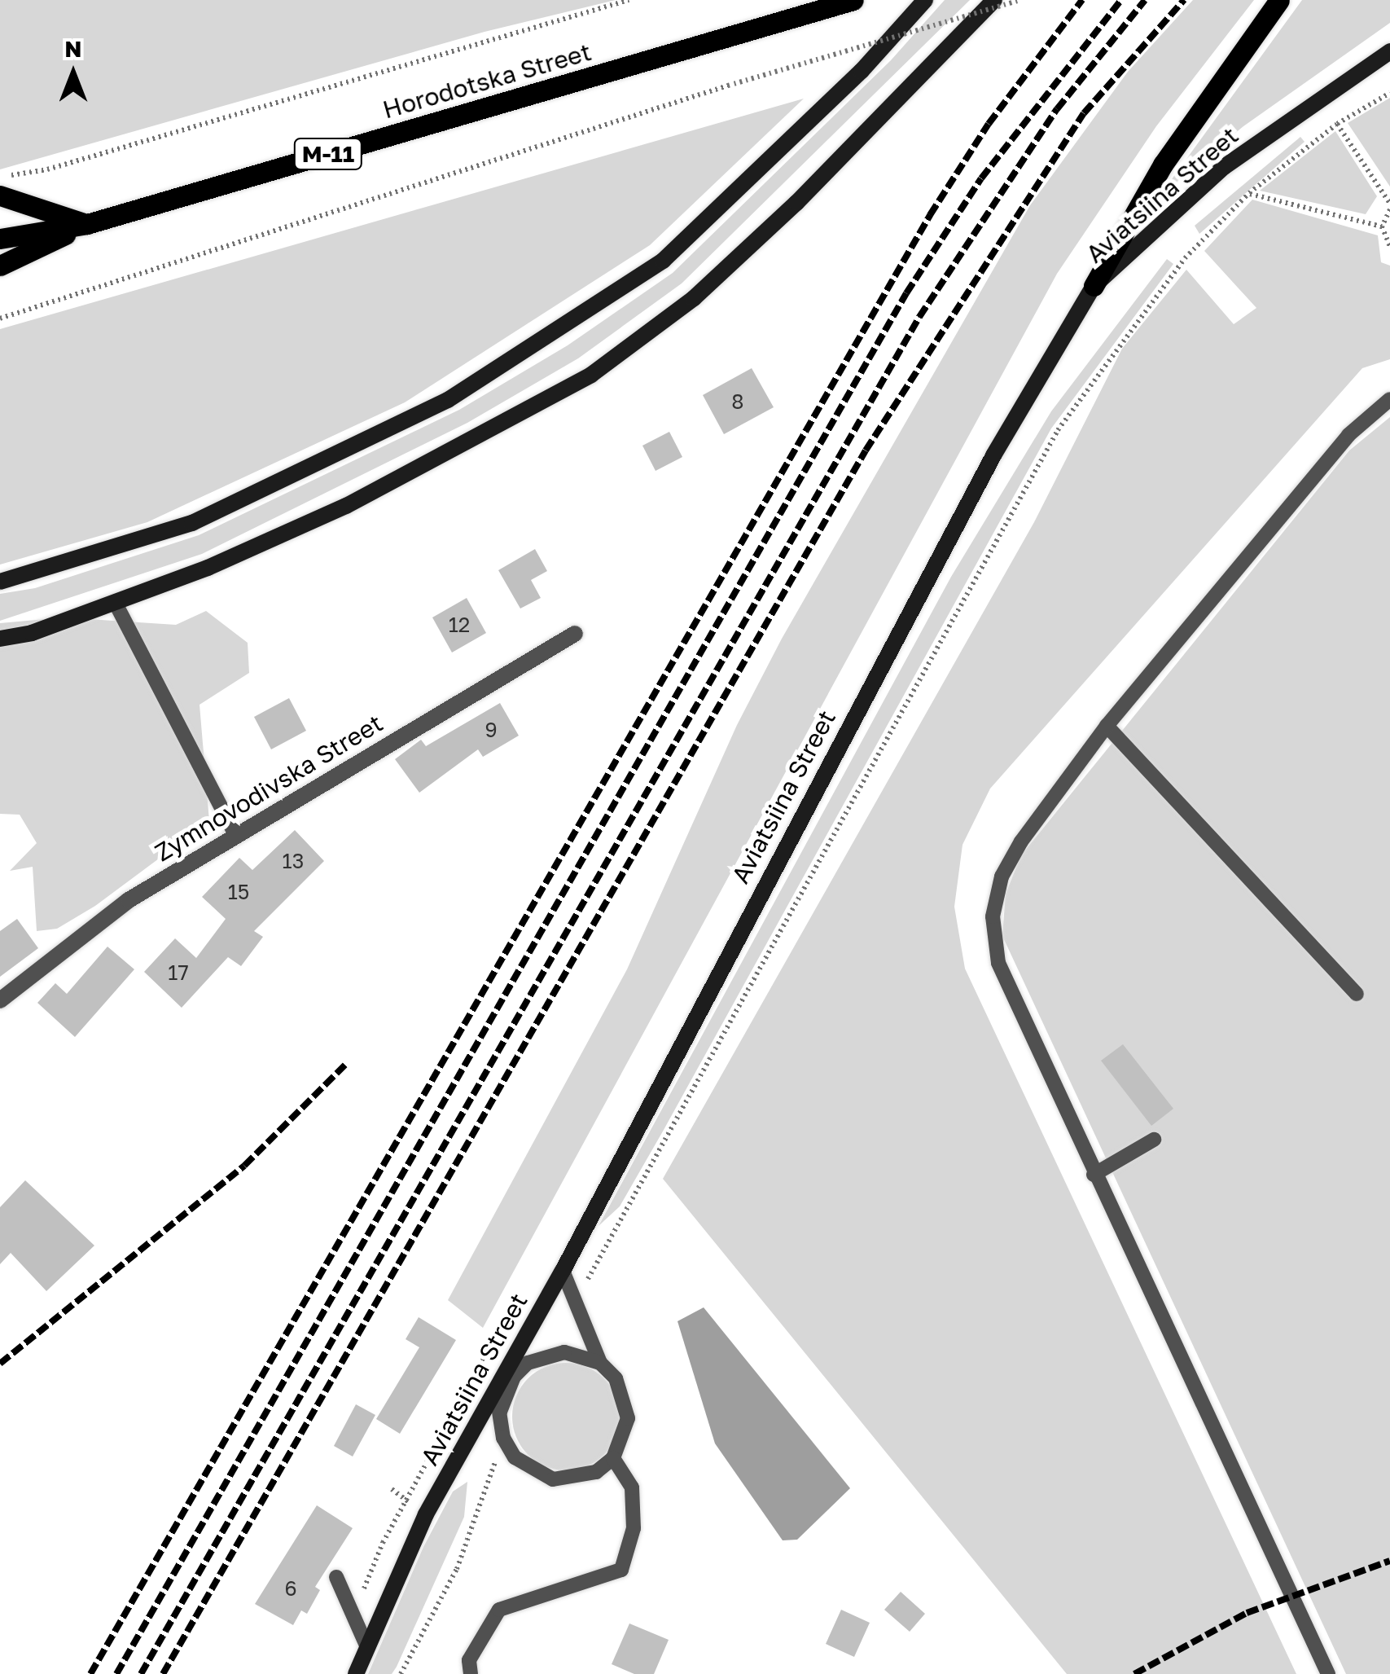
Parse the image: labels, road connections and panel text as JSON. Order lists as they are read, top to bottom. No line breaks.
{"streets":{"main road":["Horodotska Street","М-11"],"street":["Aviatsiina Street","Zymnovodivska Street"]},"house_numbers":["8","12","9","13","15","17","6"],"north":"top"}
